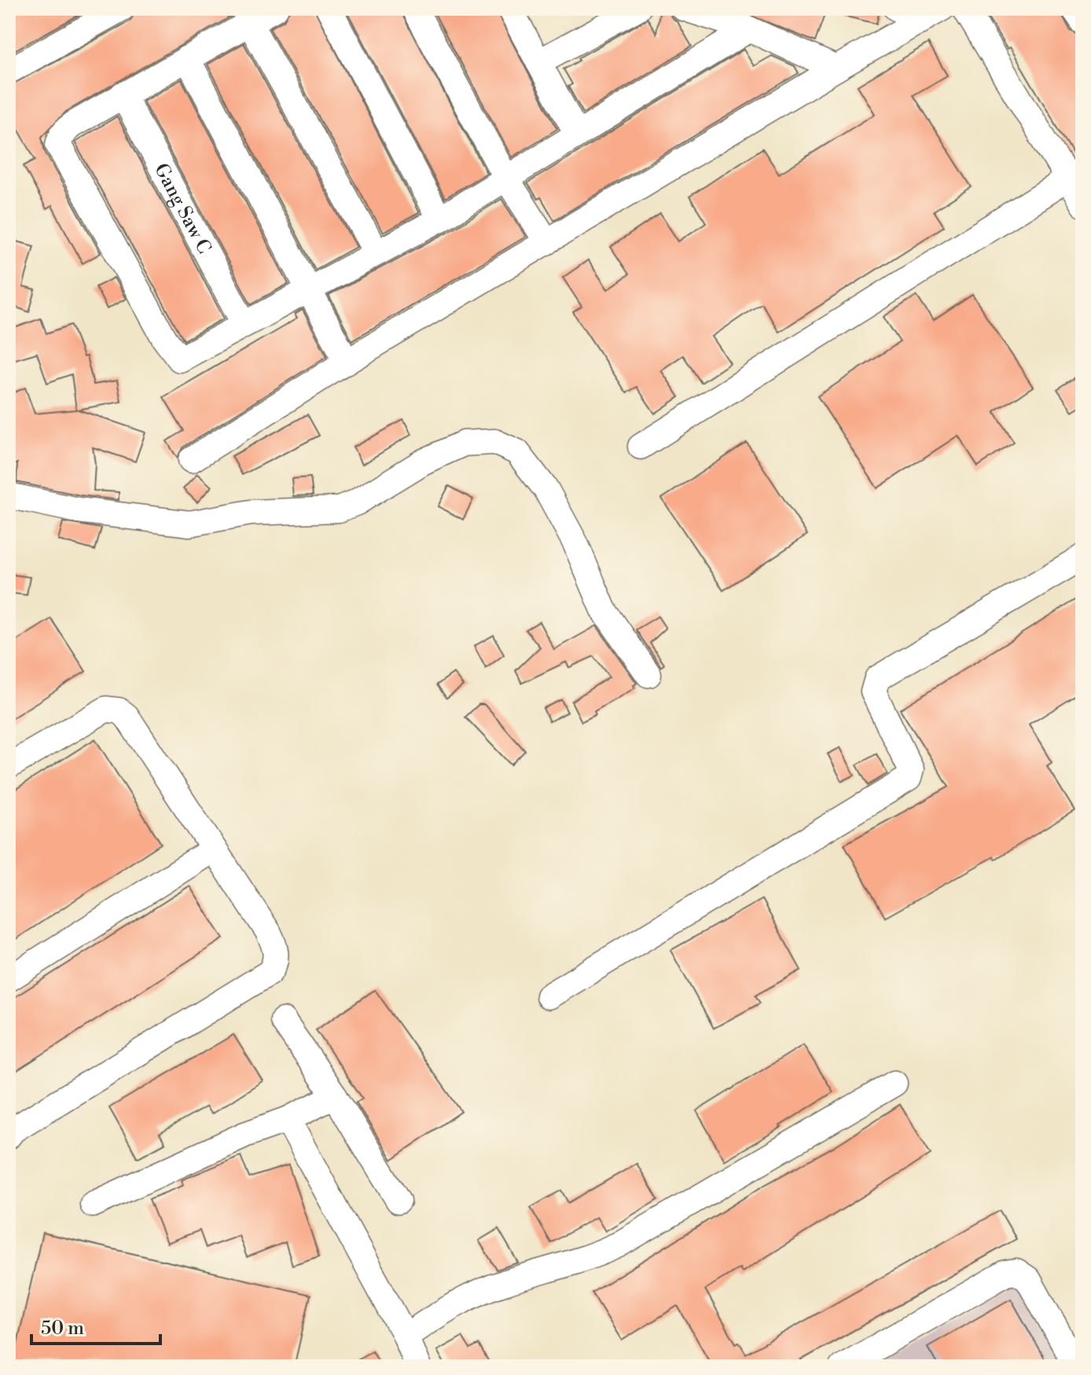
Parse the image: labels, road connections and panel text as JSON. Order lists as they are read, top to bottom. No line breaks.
{"streets":{"street":["Gang Saw C"]},"scale_bar":"50 m"}
